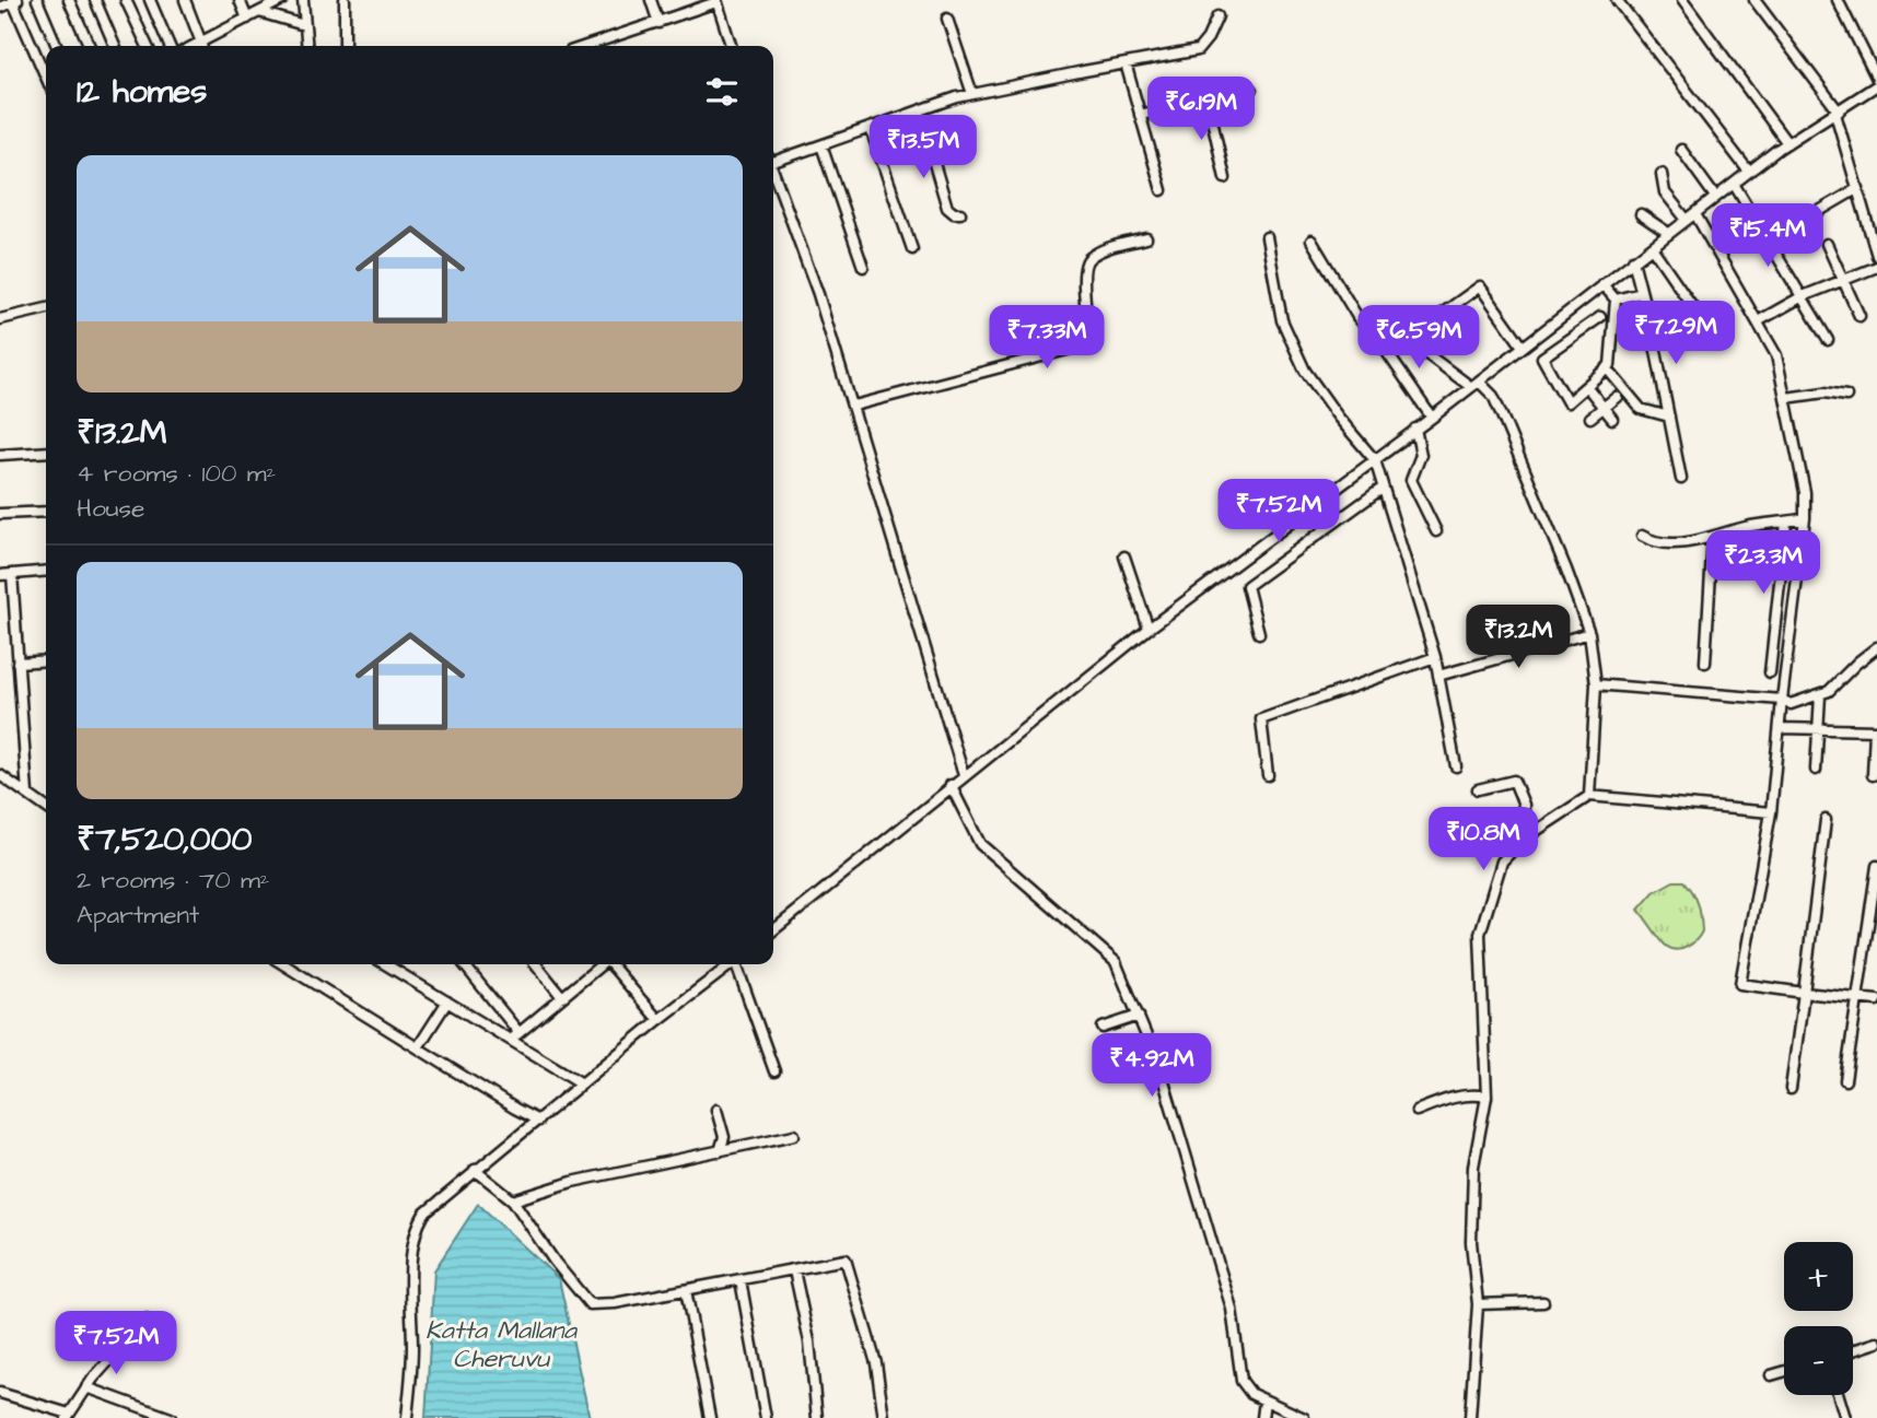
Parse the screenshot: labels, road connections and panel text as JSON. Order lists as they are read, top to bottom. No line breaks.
{"water":["Katta Mallana Cheruvu"],"page":{"heading":"12 homes","price":["₹6.19M","₹13.5M","₹15.4M","₹7.29M","₹7.33M","₹6.59M","₹7.52M","₹23.3M","₹13.2M","₹10.8M","₹4.92M","₹7.52M"],"list":[{"name":"₹13.2M","note":"4 rooms · 100 m² · House"},{"name":"₹7,520,000","note":"2 rooms · 70 m² · Apartment"}],"map_buttons":["+","−"]}}
